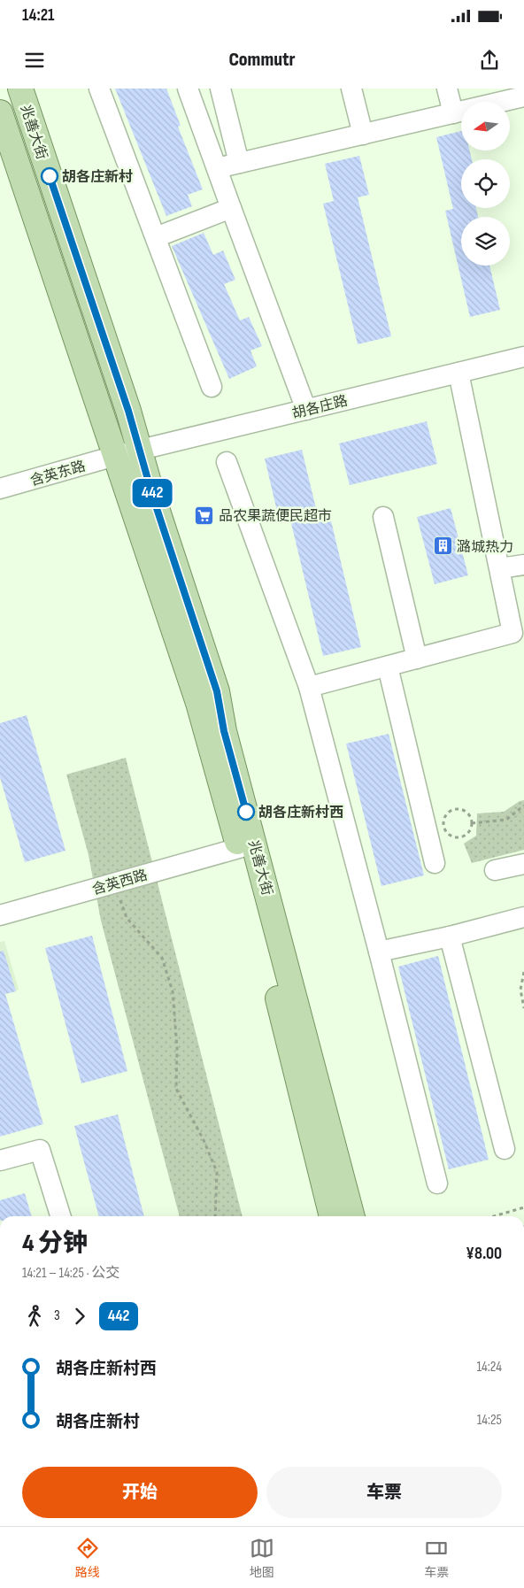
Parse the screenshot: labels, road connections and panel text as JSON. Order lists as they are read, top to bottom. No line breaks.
{"streets":{"main road":["兆善大街"],"street":["胡各庄路","含英东路","含英西路"]},"crossings":[["兆善大街","胡各庄路"],["兆善大街","含英东路"],["兆善大街","含英西路"],["胡各庄路","含英东路"]],"places":{"other":["胡各庄新村","胡各庄新村西"],"supermarket":["品农果蔬便民超市"],"building":["潞城热力"]},"lines":["bus line 442"],"north":"left","page":{"status":"14:21","header":"Commutr","on_map":"442","heading":["4 分钟","14:21 – 14:25 · 公交","¥8.00"],"legs":["3","442"],"list":[{"name":"胡各庄新村西","value":"14:24"},{"name":"胡各庄新村","value":"14:25"}],"buttons":["开始","车票"],"tabs":["路线","地图","车票"]}}
